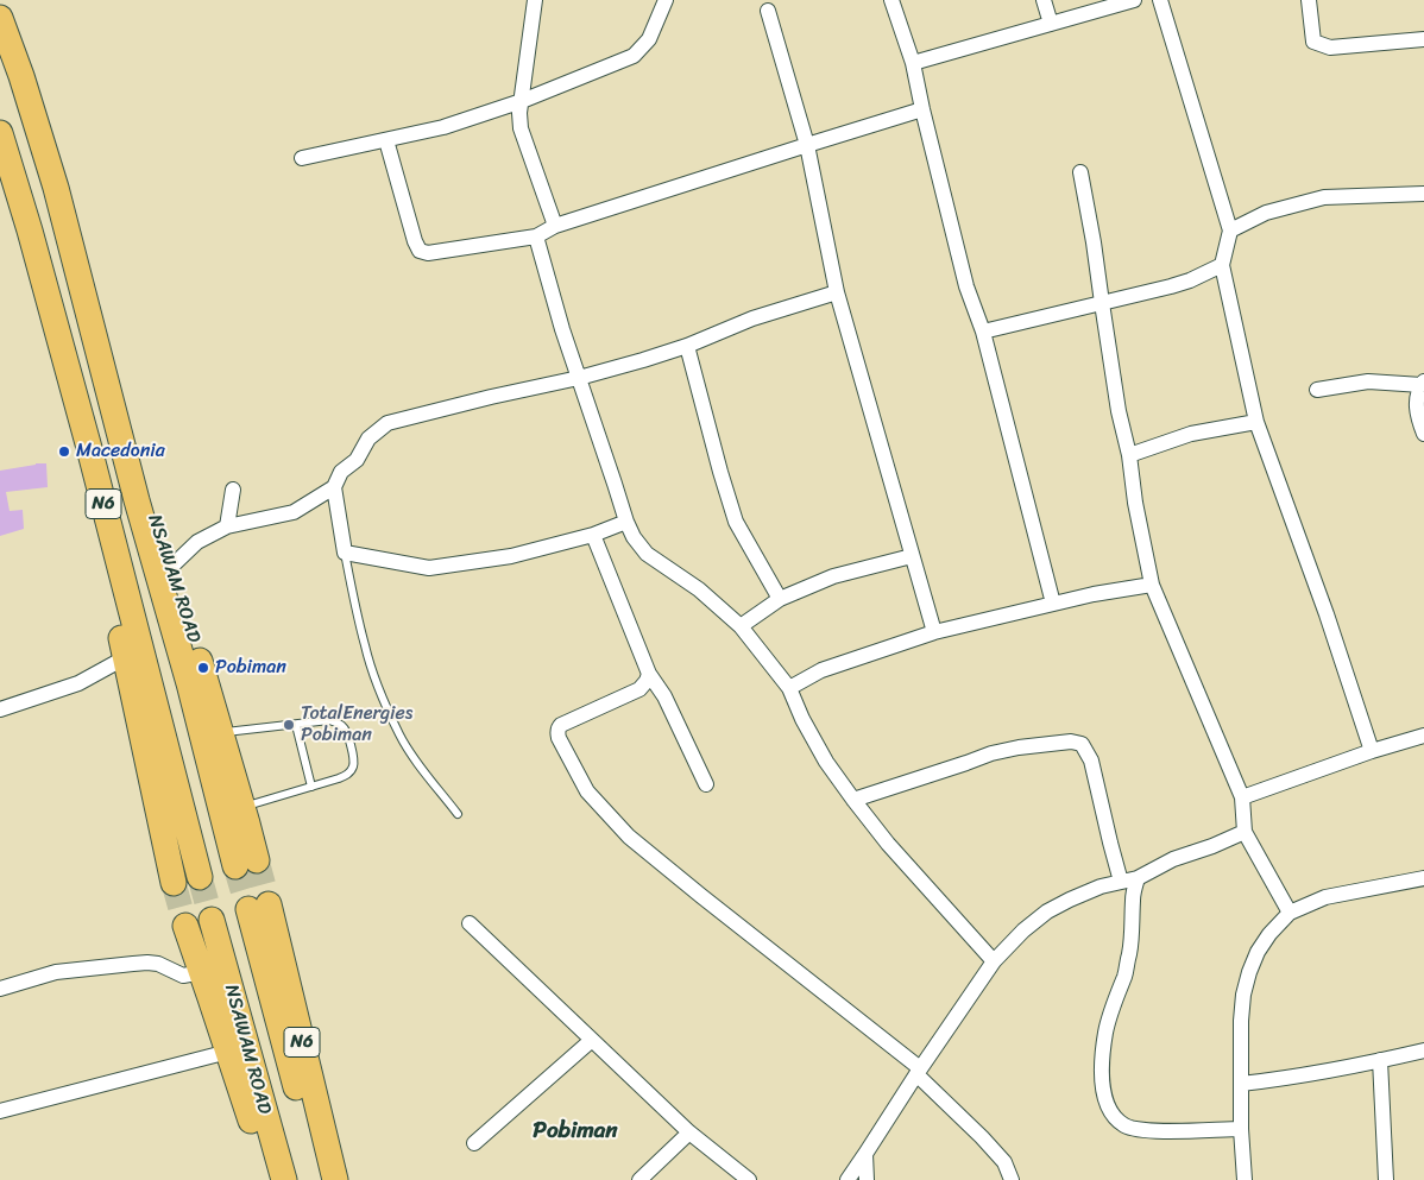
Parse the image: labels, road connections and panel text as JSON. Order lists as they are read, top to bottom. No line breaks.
{"streets":{"highway":["N6","NSAWAM ROAD"]},"districts":["Pobiman"],"places":["Macedonia","Pobiman","TotalEnergies Pobiman"]}
